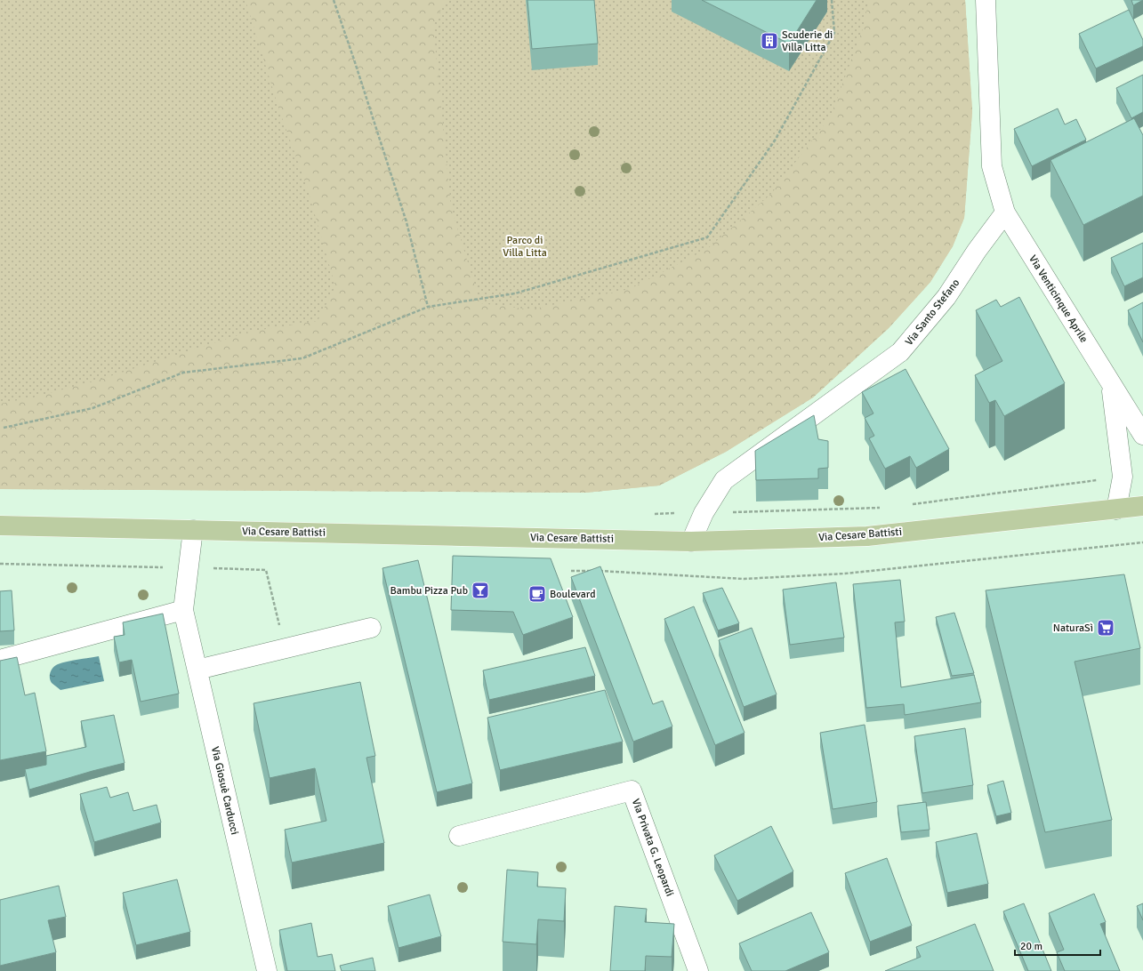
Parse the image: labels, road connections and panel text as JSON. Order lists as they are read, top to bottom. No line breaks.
{"streets":{"main road":["Via Cesare Battisti"],"street":["Via Venticinque Aprile","Via Santo Stefano","Via Giosuè Carducci","Via Privata G. Leopardi"]},"crossings":[["Via Venticinque Aprile","Via Santo Stefano"],["Via Venticinque Aprile","Via Cesare Battisti"],["Via Santo Stefano","Via Cesare Battisti"],["Via Cesare Battisti","Via Giosuè Carducci"]],"parks":["Parco di Villa Litta"],"places":{"building":["Scuderie di Villa Litta"],"bar":["Bambu Pizza Pub"],"cafe":["Boulevard"],"supermarket":["NaturaSì"]},"scale_bar":"20 m"}
